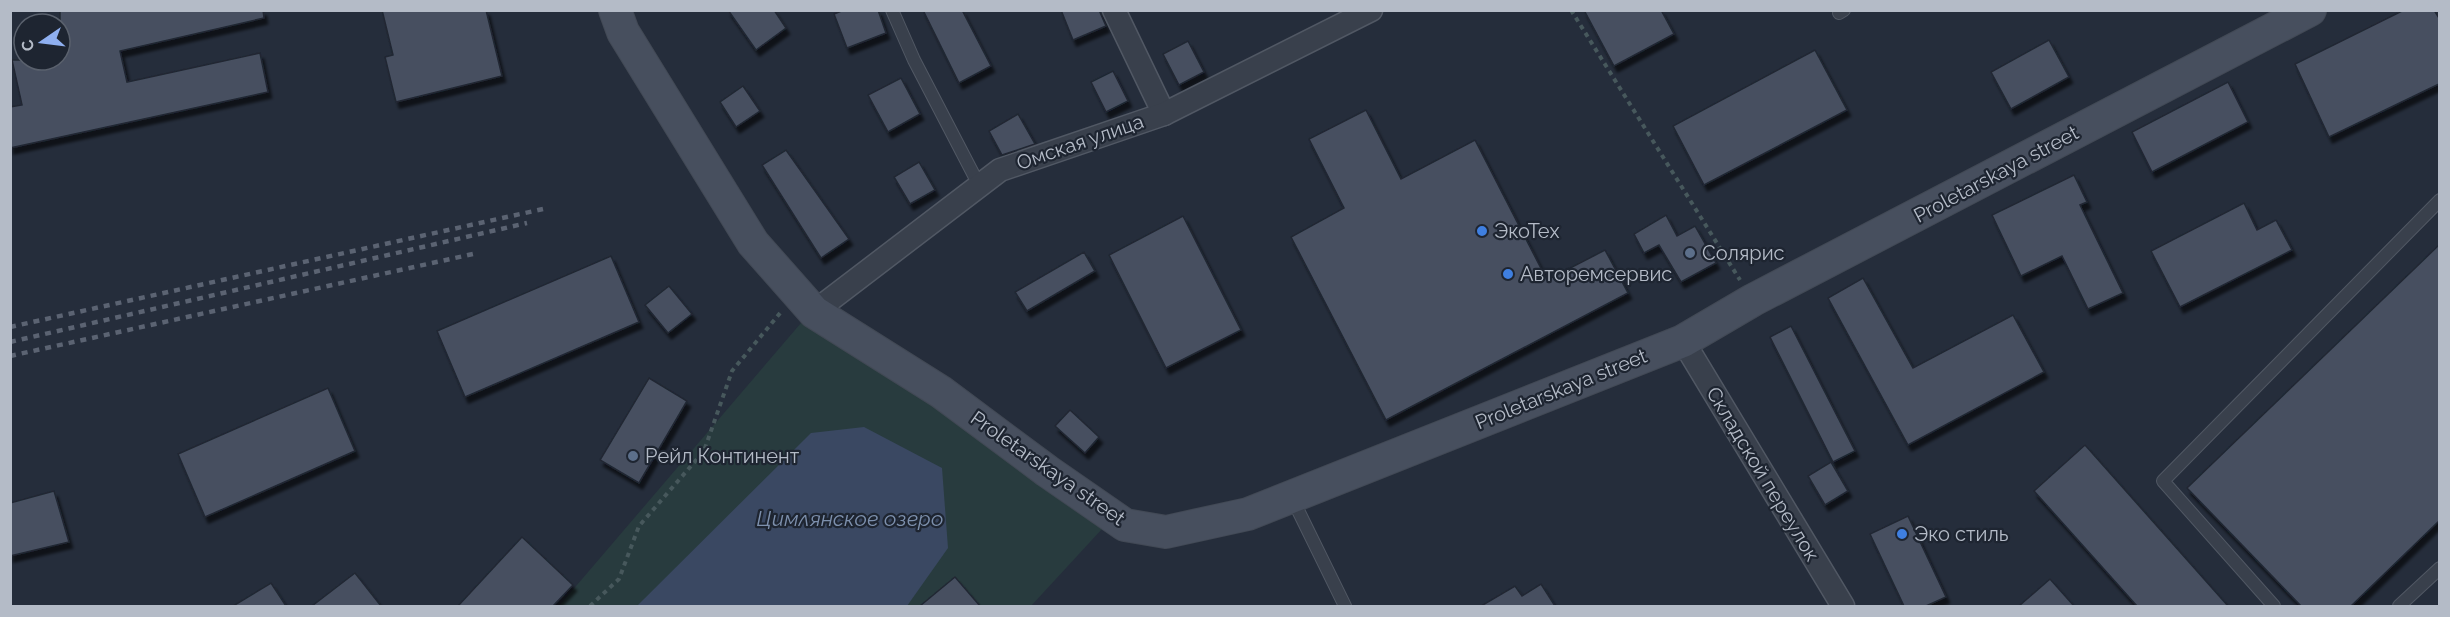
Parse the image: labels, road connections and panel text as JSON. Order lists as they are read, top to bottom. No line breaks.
{"streets":{"street":["Омская улица","Proletarskaya street","Складской переулок"]},"crossings":[["Омская улица","Proletarskaya street"],["Proletarskaya street","Складской переулок"]],"water":["Цимлянское озеро"],"places":["ЭкоТех","Солярис","Авторемсервис","Рейл Континент","Эко стиль"],"north":"left"}
